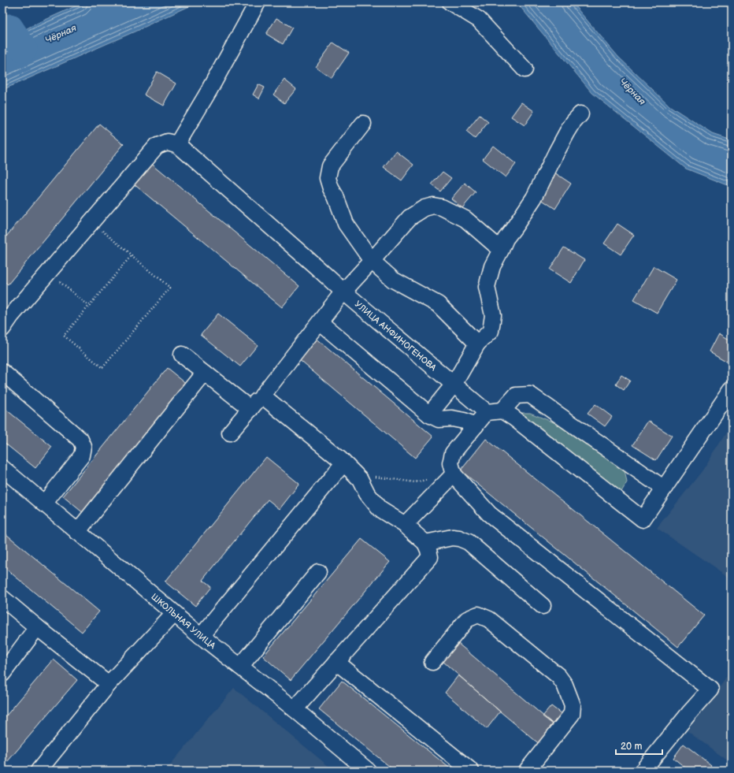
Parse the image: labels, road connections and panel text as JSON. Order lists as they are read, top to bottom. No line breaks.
{"streets":{"street":["УЛИЦА АНФИНОГЕНОВА","ШКОЛЬНАЯ УЛИЦА"]},"water":["Чёрная"],"scale_bar":"20 m"}
